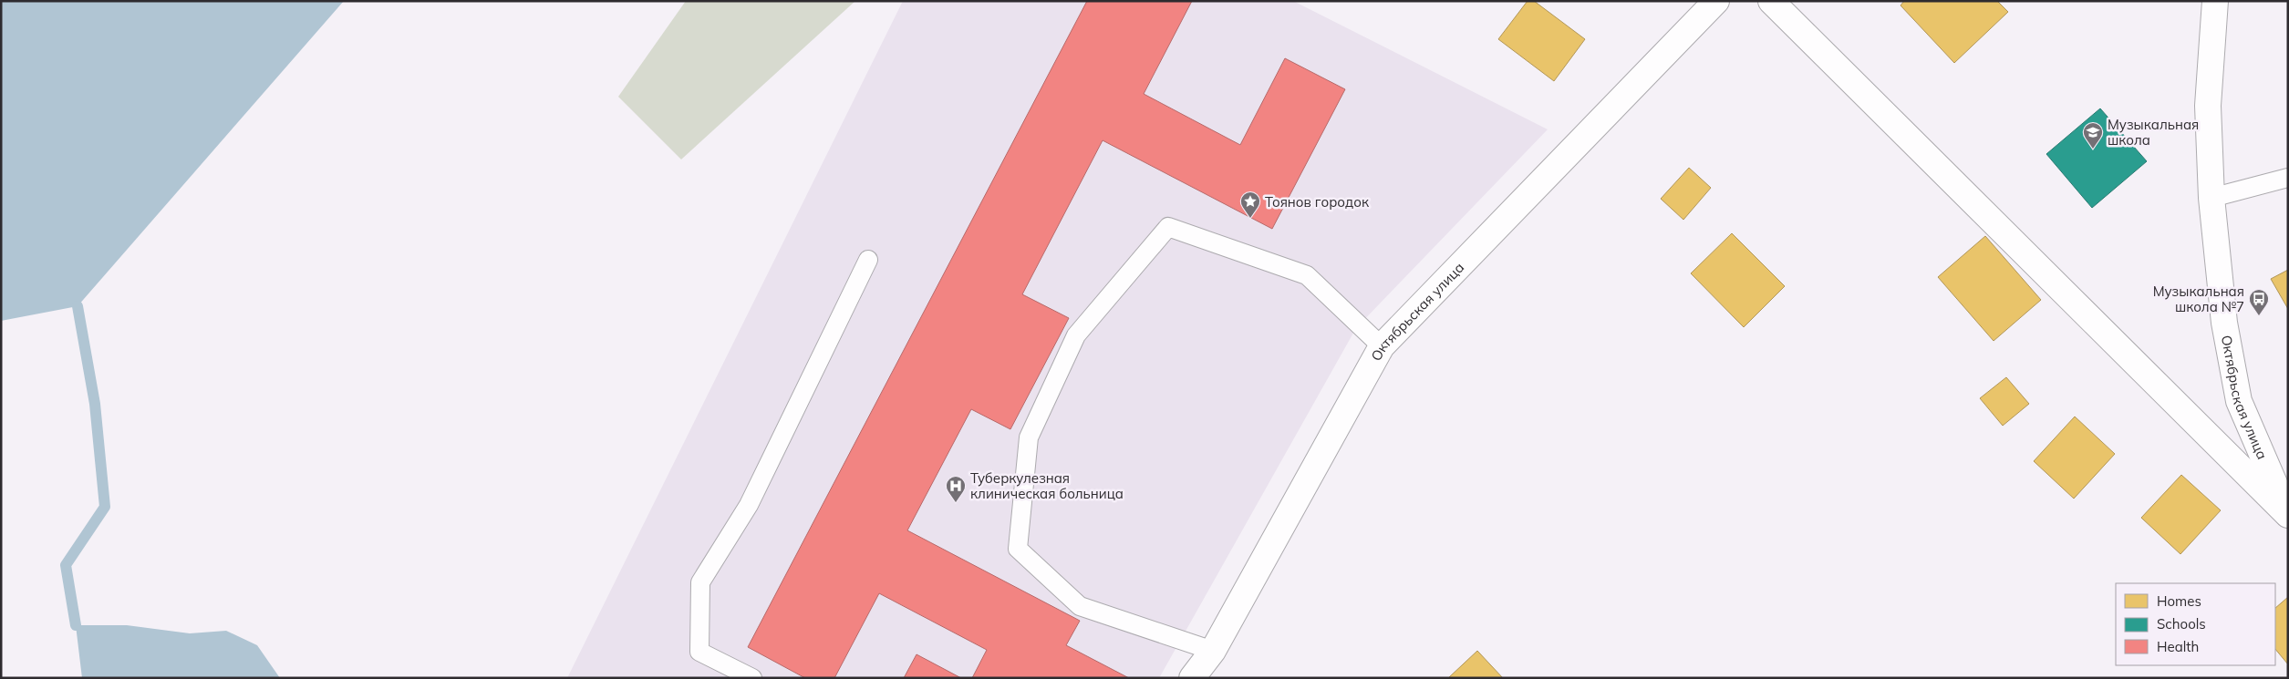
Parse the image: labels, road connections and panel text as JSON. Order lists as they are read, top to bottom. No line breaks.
{"streets":{"street":["Октябрьская улица"]},"places":{"school or university":["Музыкальная школа"],"place":["Тоянов городок"],"bus stop":["Музыкальная школа №7"],"hospital":["Туберкулезная клиническая больница"]},"legend":["Homes","Schools","Health"]}
